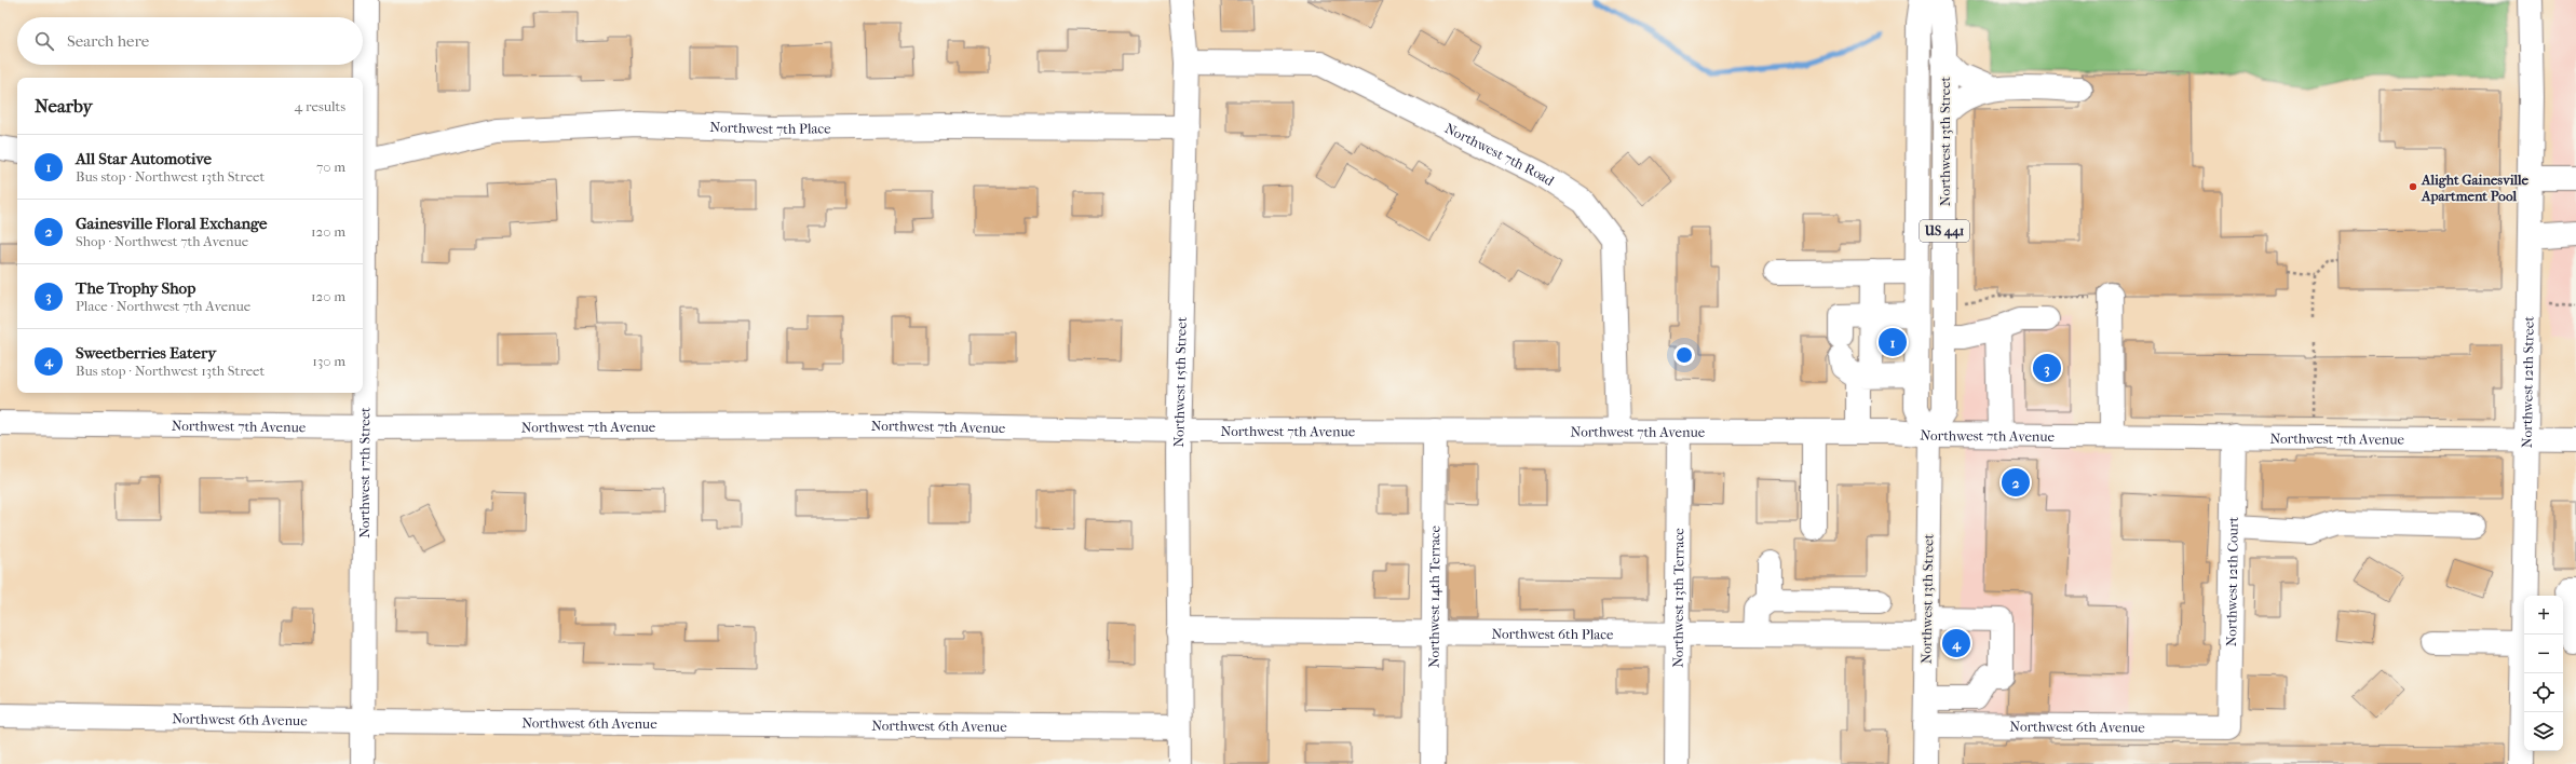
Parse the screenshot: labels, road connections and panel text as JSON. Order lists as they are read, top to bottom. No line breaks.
{"streets":{"street":["Northwest 7th Place","Northwest 13th Street","Northwest 7th Road","US 441","Northwest 15th Street","Northwest 12th Street","Northwest 7th Avenue","Northwest 17th Street","Northwest 12th Court","Northwest 14th Terrace","Northwest 13th Terrace","Northwest 6th Place","Northwest 6th Avenue"]},"crossings":[["Northwest 7th Place","Northwest 15th Street"],["Northwest 7th Place","Northwest 17th Street"],["Northwest 13th Street","Northwest 7th Avenue"],["Northwest 13th Street","Northwest 6th Place"],["Northwest 13th Street","Northwest 6th Avenue"],["Northwest 7th Road","Northwest 15th Street"],["Northwest 7th Road","Northwest 7th Avenue"],["Northwest 15th Street","Northwest 7th Avenue"],["Northwest 15th Street","Northwest 6th Place"],["Northwest 15th Street","Northwest 6th Avenue"],["Northwest 12th Street","Northwest 7th Avenue"],["Northwest 7th Avenue","Northwest 17th Street"],["Northwest 7th Avenue","Northwest 12th Court"],["Northwest 7th Avenue","Northwest 14th Terrace"],["Northwest 7th Avenue","Northwest 13th Terrace"],["Northwest 17th Street","Northwest 6th Avenue"],["Northwest 12th Court","Northwest 6th Avenue"],["Northwest 14th Terrace","Northwest 6th Place"],["Northwest 13th Terrace","Northwest 6th Place"]],"places":["Alight Gainesville Apartment Pool"],"page":{"search":"Search here","heading":["Nearby","4 results"],"list":[{"mark":"1","name":"All Star Automotive","note":"Bus stop · Northwest 13th Street","value":"70 m"},{"mark":"2","name":"Gainesville Floral Exchange","note":"Shop · Northwest 7th Avenue","value":"120 m"},{"mark":"3","name":"The Trophy Shop","note":"Place · Northwest 7th Avenue","value":"120 m"},{"mark":"4","name":"Sweetberries Eatery","note":"Bus stop · Northwest 13th Street","value":"130 m"}],"pins":["1","3","2","4"],"map_buttons":["+","−"]}}
